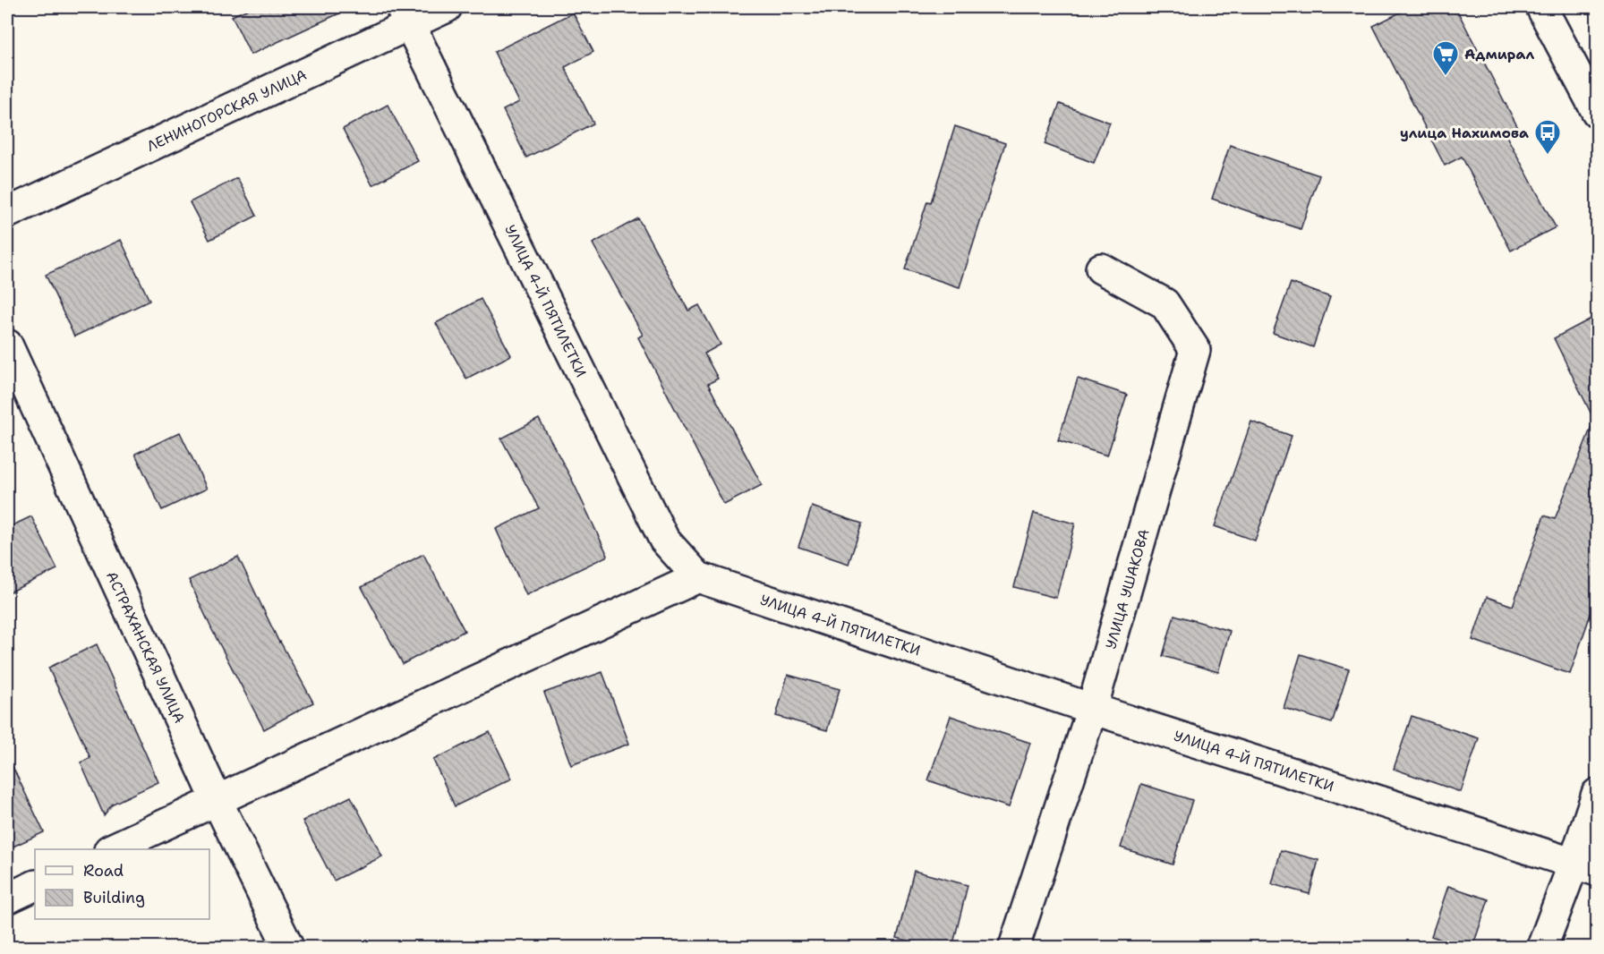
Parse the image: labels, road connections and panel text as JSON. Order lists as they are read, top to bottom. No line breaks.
{"streets":{"street":["ЛЕНИНОГОРСКАЯ УЛИЦА","УЛИЦА 4-Й ПЯТИЛЕТКИ","УЛИЦА УШАКОВА","АСТРАХАНСКАЯ УЛИЦА"]},"crossings":[["ЛЕНИНОГОРСКАЯ УЛИЦА","УЛИЦА 4-Й ПЯТИЛЕТКИ"],["УЛИЦА 4-Й ПЯТИЛЕТКИ","УЛИЦА УШАКОВА"]],"places":{"supermarket":["Адмирал"],"bus stop":["улица Нахимова"]},"legend":["Road","Building"]}
